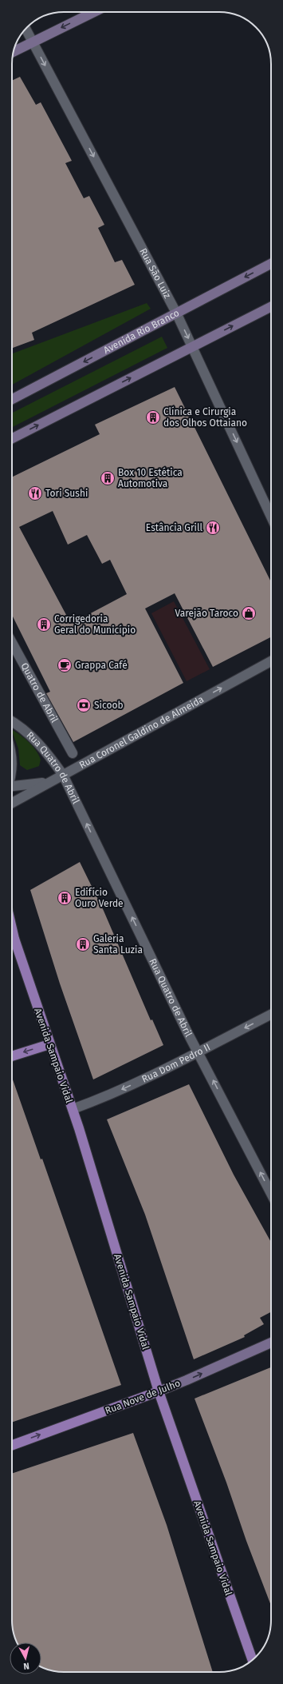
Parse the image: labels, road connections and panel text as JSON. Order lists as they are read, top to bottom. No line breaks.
{"streets":{"main road":["Avenida Rio Branco","Avenida Sampaio Vidal","Rua Nove de Julho"],"street":["Rua São Luiz","Quatro de Abril","Rua Coronel Galdino de Almeida","Rua Quatro de Abril","Rua Dom Pedro II"]},"crossings":[["Rua São Luiz","Avenida Rio Branco"],["Rua Coronel Galdino de Almeida","Rua Quatro de Abril"],["Rua Quatro de Abril","Rua Dom Pedro II"],["Avenida Sampaio Vidal","Rua Dom Pedro II"],["Avenida Sampaio Vidal","Rua Nove de Julho"]],"one_way":["Rua São Luiz","Rua Coronel Galdino de Almeida","Rua Quatro de Abril","Rua Dom Pedro II","Rua Nove de Julho"],"places":{"building":["Clínica e Cirurgia dos Olhos Ottaiano","Box 10 Estética Automotiva","Corrigedoria Geral do Município","Edifício Ouro Verde","Galeria Santa Luzia"],"restaurant":["Tori Sushi","Estância Grill"],"shop":["Varejão Taroco"],"cafe":["Grappa Café"],"bank":["Sicoob"]},"north":"bottom"}
